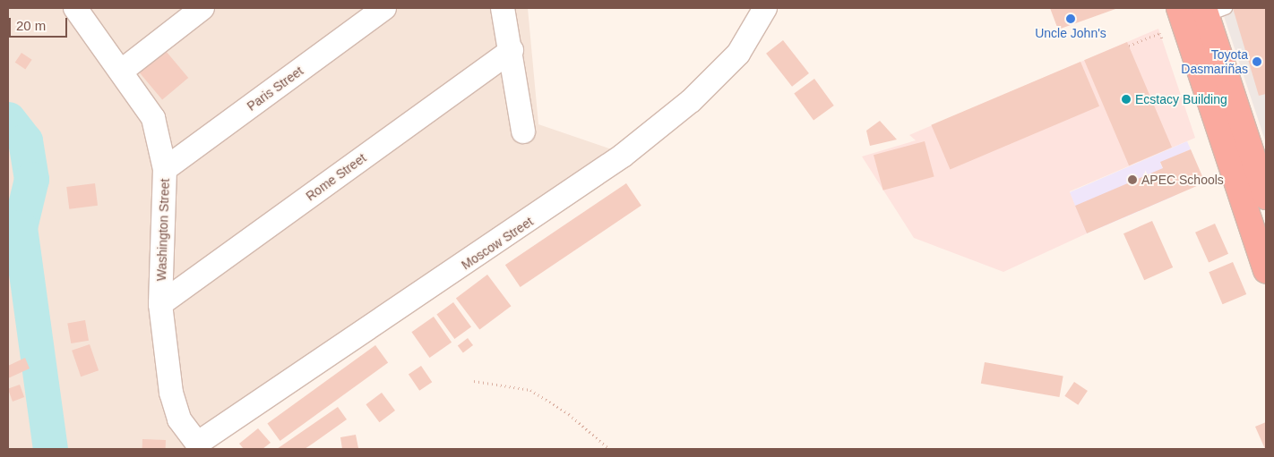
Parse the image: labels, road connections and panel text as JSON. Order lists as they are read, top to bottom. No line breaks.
{"streets":{"street":["Paris Street","Rome Street","Washington Street","Moscow Street"]},"crossings":[["Paris Street","Washington Street"],["Rome Street","Washington Street"],["Washington Street","Moscow Street"]],"places":["Uncle John's","Toyota Dasmariñas","Ecstacy Building","APEC Schools"],"scale_bar":"20 m"}
